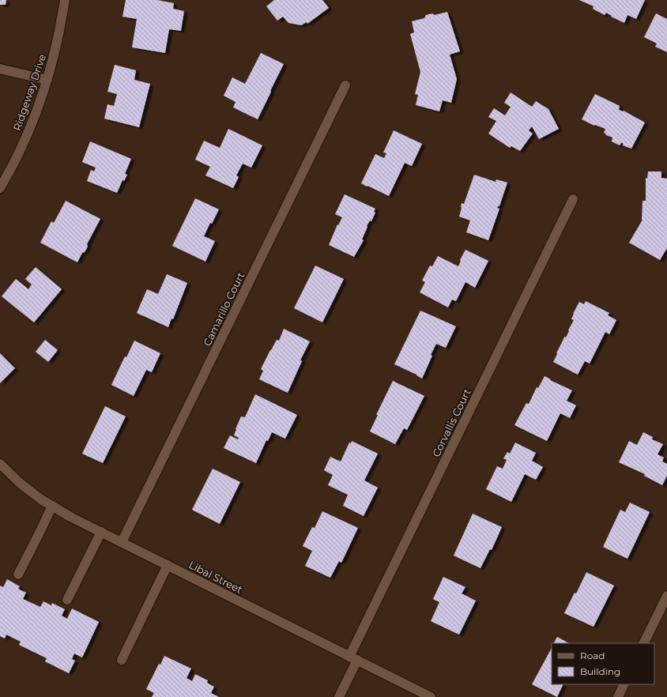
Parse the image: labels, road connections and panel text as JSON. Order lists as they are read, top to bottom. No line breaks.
{"streets":{"street":["Ridgeway Drive","Camarillo Court","Corvallis Court","Libal Street"]},"crossings":[["Camarillo Court","Libal Street"],["Corvallis Court","Libal Street"]],"legend":["Road","Building"]}
